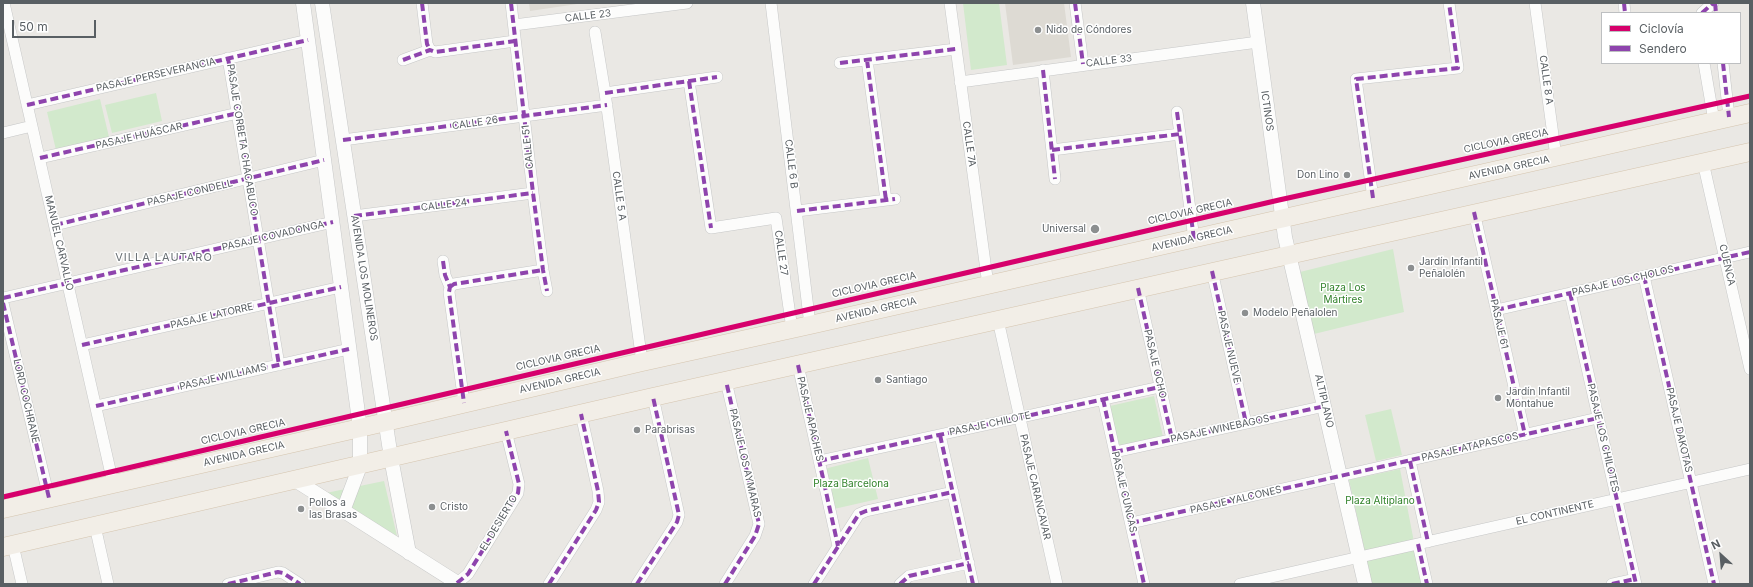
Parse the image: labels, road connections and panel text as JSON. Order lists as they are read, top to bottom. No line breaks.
{"streets":{"main road":["AVENIDA GRECIA"],"street":["CALLE 23","CALLE 33","PASAJE PERSEVERANCIA","CALLE 8 A","ICTINOS","CALLE 26","PASAJE HUÁSCAR","PASAJE CORBETA CHACABUCO","CALLE 7A","CALLE 51","CALLE 6 B","PASAJE CONDELL","CALLE 5 A","CALLE 24","PASAJE COVADONGA","MANUEL CARVALLO","CALLE 27","CUENCA","AVENIDA LOS MOLINEROS","PASAJE LOS CHOLOS","PASAJE LATORRE","PASAJE 61","PASAJE NUEVE","PASAJE OCHO","PASAJE WILLIAMS","LORD COCHRANE","ALTIPLANO","PASAJE APACHES","PASAJE CHILOTE","PASAJE WINEBAGOS","PASAJE DAKOTAS","PASAJE LOS CHILOTES","PASAJE ATAPASCOS","PASAJE LOS AYMARAS","PASAJE CARANCAVAR","PASAJE CUNCAS","PASAJE YALCONES","EL CONTINENTE","EL DESIERTO"],"cycle path":["CICLOVIA GRECIA"]},"crossings":[["CALLE 23","CALLE 51"],["CALLE 33","ICTINOS"],["CALLE 33","CALLE 7A"],["PASAJE PERSEVERANCIA","PASAJE CORBETA CHACABUCO"],["PASAJE PERSEVERANCIA","MANUEL CARVALLO"],["CALLE 8 A","AVENIDA GRECIA"],["ICTINOS","AVENIDA GRECIA"],["ICTINOS","ALTIPLANO"],["CALLE 26","CALLE 51"],["CALLE 26","CALLE 5 A"],["CALLE 26","AVENIDA LOS MOLINEROS"],["PASAJE HUÁSCAR","PASAJE CORBETA CHACABUCO"],["PASAJE HUÁSCAR","MANUEL CARVALLO"],["PASAJE CORBETA CHACABUCO","PASAJE CONDELL"],["PASAJE CORBETA CHACABUCO","PASAJE COVADONGA"],["PASAJE CORBETA CHACABUCO","PASAJE LATORRE"],["PASAJE CORBETA CHACABUCO","PASAJE WILLIAMS"],["CALLE 7A","AVENIDA GRECIA"],["CALLE 51","CALLE 24"],["CALLE 6 B","AVENIDA GRECIA"],["AVENIDA GRECIA","CALLE 5 A"],["AVENIDA GRECIA","MANUEL CARVALLO"],["AVENIDA GRECIA","CALLE 27"],["AVENIDA GRECIA","AVENIDA LOS MOLINEROS"],["AVENIDA GRECIA","LORD COCHRANE"],["AVENIDA GRECIA","ALTIPLANO"],["PASAJE CONDELL","MANUEL CARVALLO"],["CALLE 24","AVENIDA LOS MOLINEROS"],["PASAJE COVADONGA","MANUEL CARVALLO"],["MANUEL CARVALLO","PASAJE LATORRE"],["MANUEL CARVALLO","PASAJE WILLIAMS"],["CUENCA","PASAJE LOS CHOLOS"],["PASAJE LOS CHOLOS","PASAJE 61"],["PASAJE LOS CHOLOS","PASAJE DAKOTAS"],["PASAJE LOS CHOLOS","PASAJE LOS CHILOTES"],["PASAJE 61","PASAJE ATAPASCOS"],["PASAJE NUEVE","PASAJE WINEBAGOS"],["PASAJE OCHO","PASAJE CHILOTE"],["PASAJE OCHO","PASAJE WINEBAGOS"],["ALTIPLANO","PASAJE WINEBAGOS"],["ALTIPLANO","PASAJE ATAPASCOS"],["ALTIPLANO","PASAJE YALCONES"],["ALTIPLANO","EL CONTINENTE"],["PASAJE APACHES","PASAJE CHILOTE"],["PASAJE CHILOTE","PASAJE CARANCAVAR"],["PASAJE CHILOTE","PASAJE CUNCAS"],["PASAJE WINEBAGOS","PASAJE CUNCAS"],["PASAJE DAKOTAS","EL CONTINENTE"],["PASAJE LOS CHILOTES","PASAJE ATAPASCOS"],["PASAJE LOS CHILOTES","EL CONTINENTE"],["PASAJE ATAPASCOS","PASAJE YALCONES"],["PASAJE CUNCAS","PASAJE YALCONES"]],"districts":["VILLA LAUTARO"],"parks":["Plaza Los Mártires","Plaza Barcelona","Plaza Altiplano"],"places":["Nido de Cóndores","Don Lino","Universal","Jardín Infantil Peñalolén","Modelo Peñalolen","Santiago","Jardín Infantil Montahue","Parabrisas","Cristo","Pollos a las Brasas"],"legend":["Ciclovía","Sendero"],"scale_bar":"50 m","north":"top left"}
